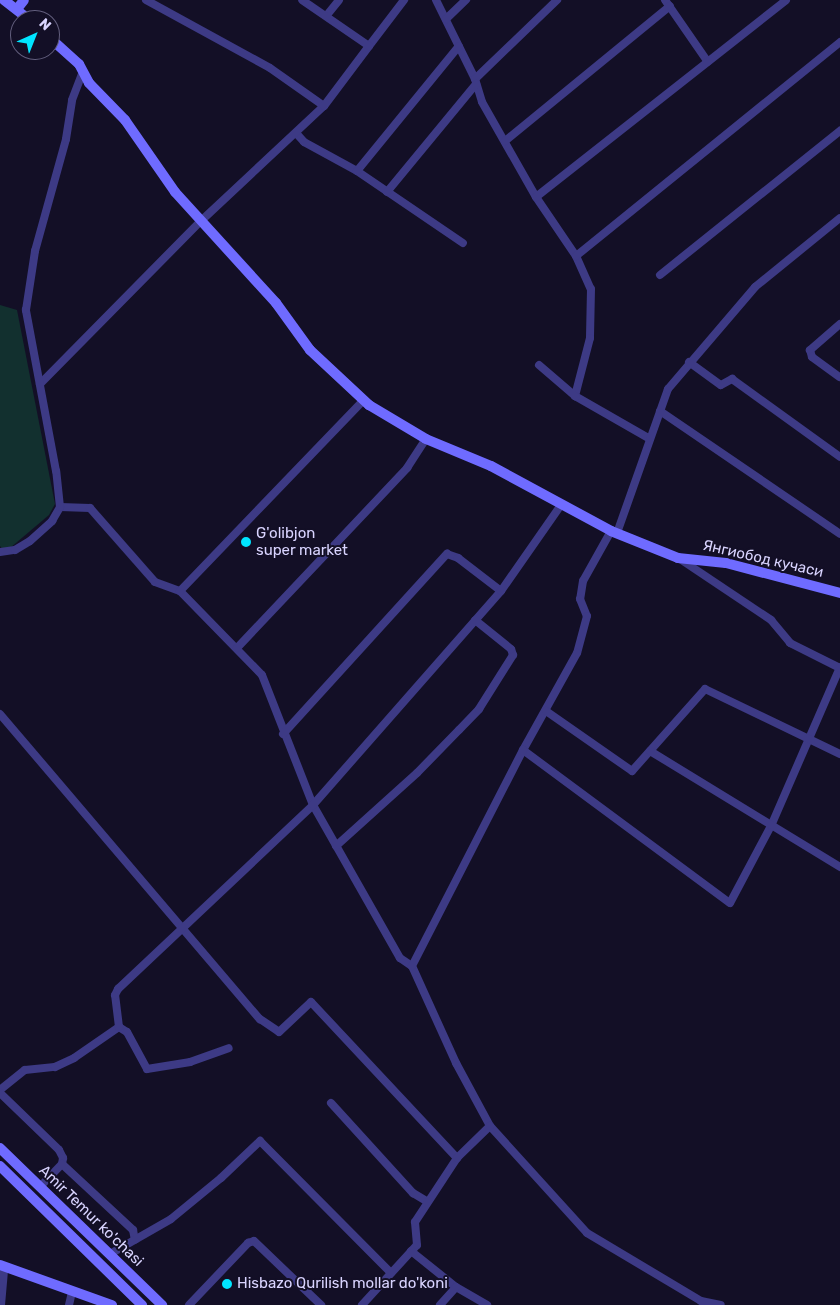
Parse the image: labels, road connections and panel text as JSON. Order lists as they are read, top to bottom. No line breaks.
{"streets":{"street":["Янгиобод кучаси","Amir Temur ko'chasi"]},"places":["G'olibjon super market","Hisbazo Qurilish mollar do'koni"],"north":"top right"}
